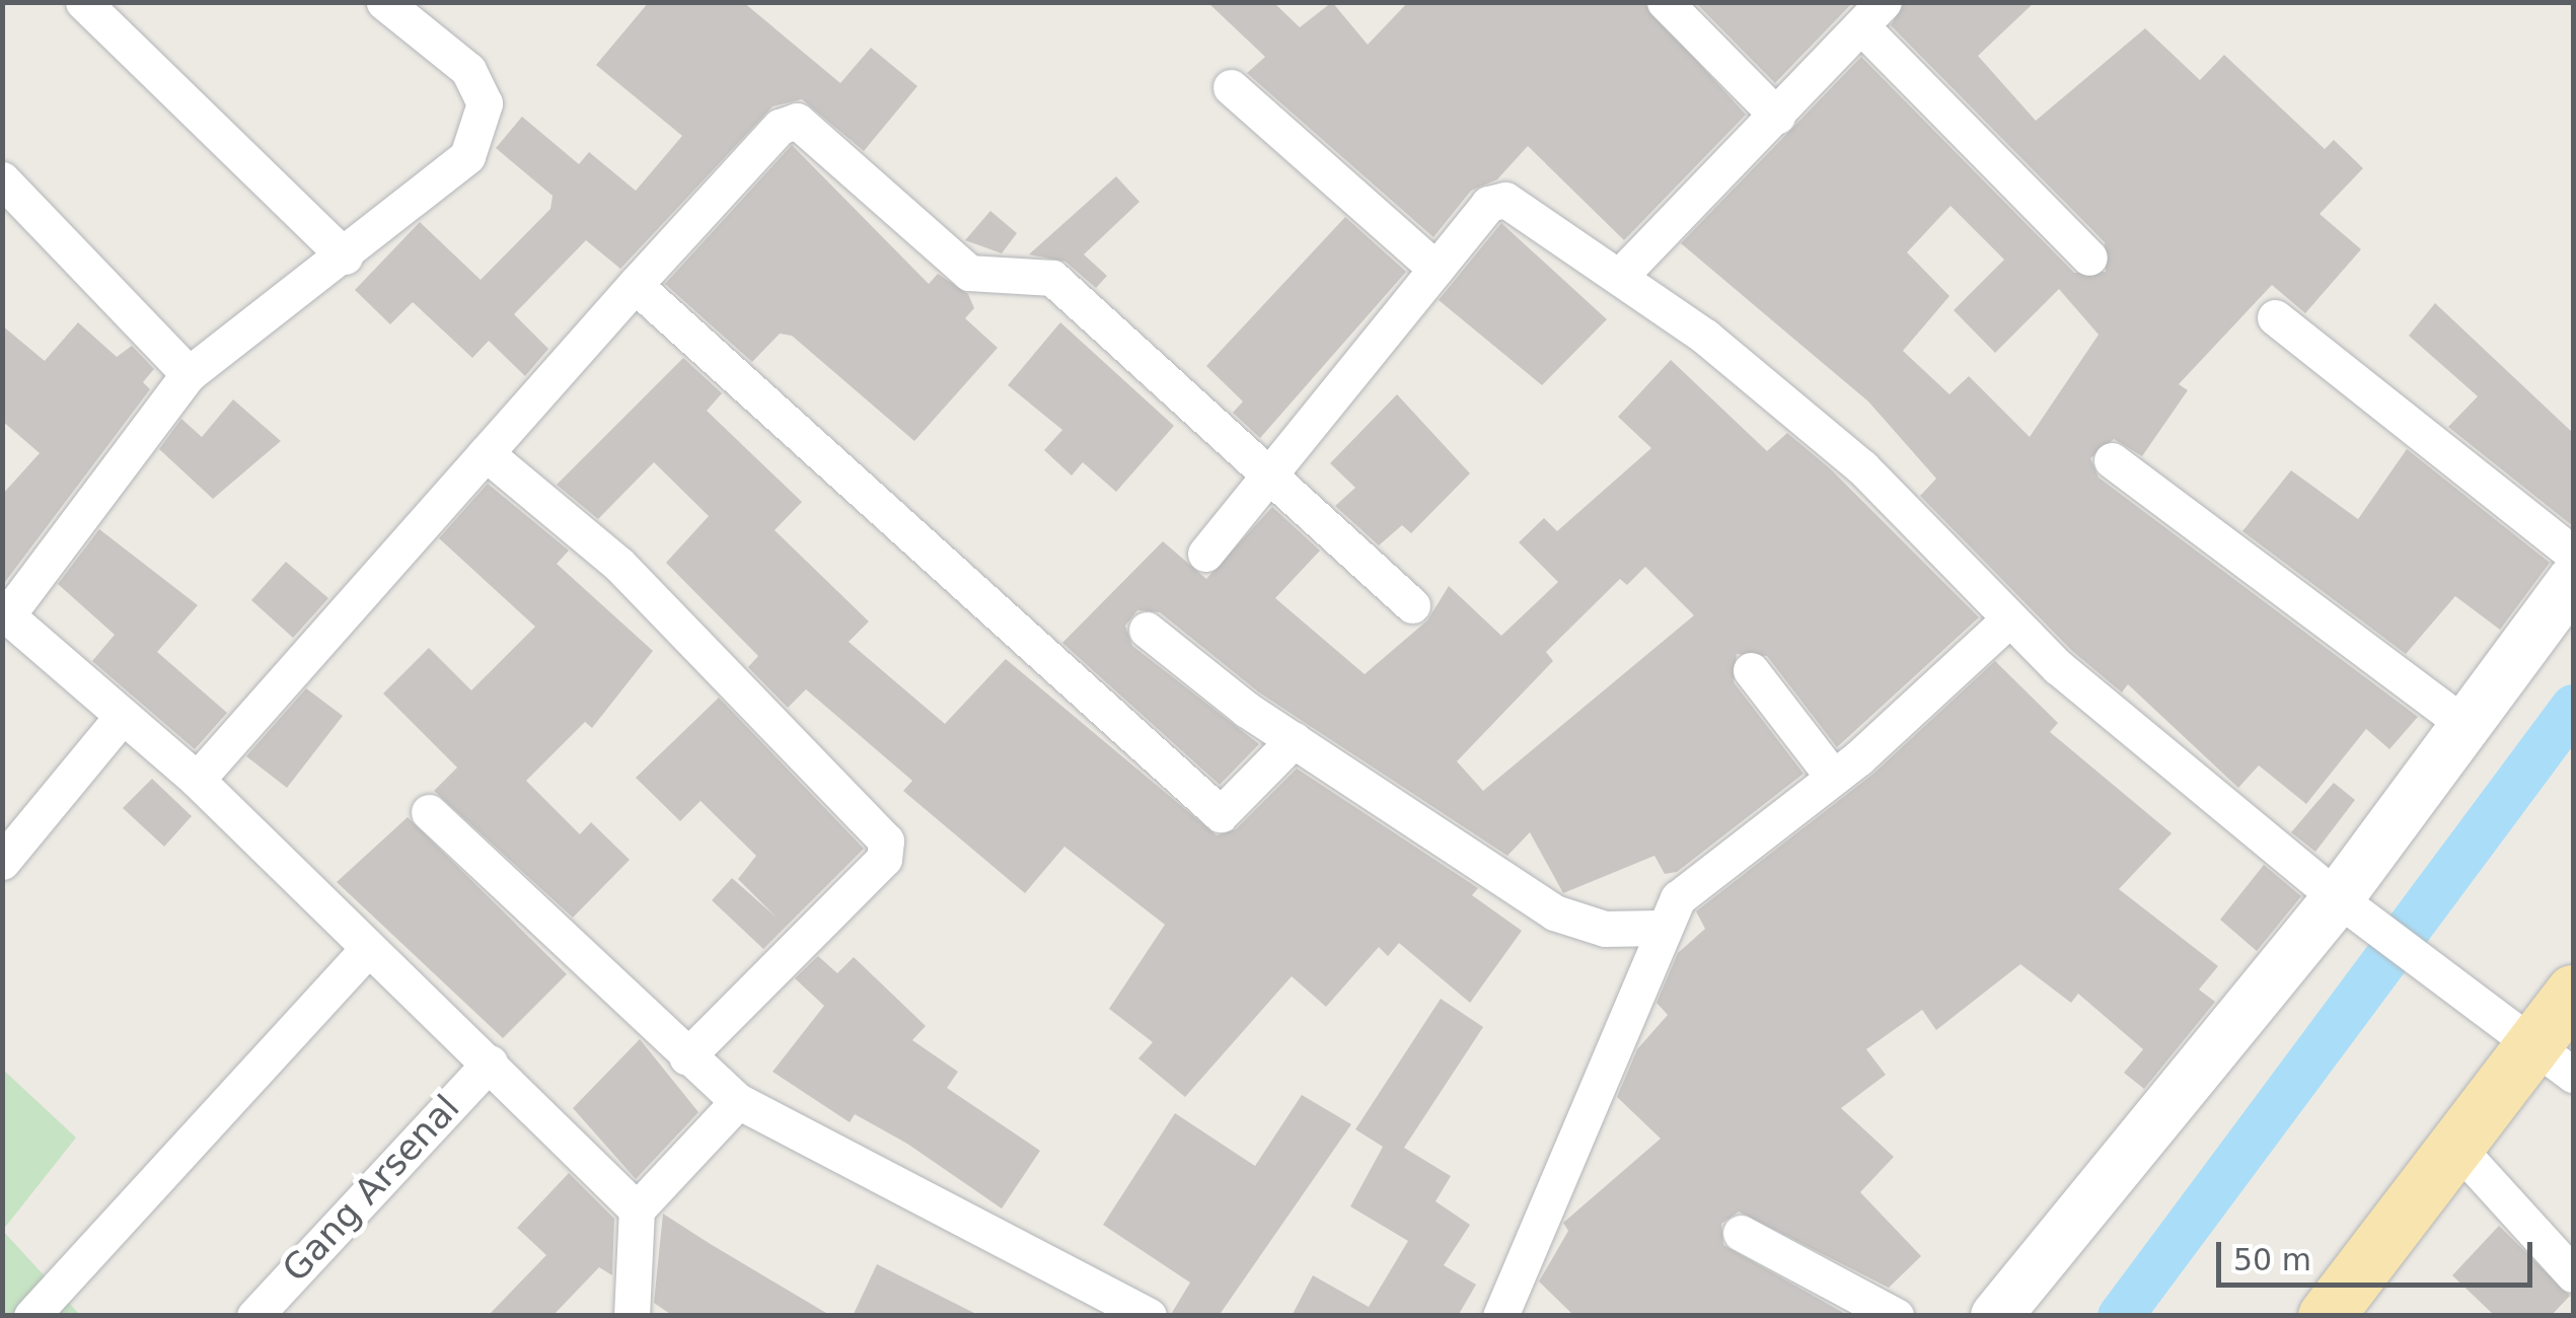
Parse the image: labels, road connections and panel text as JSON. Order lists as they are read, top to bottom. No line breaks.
{"streets":{"street":["Gang Arsenal"]},"scale_bar":"50 m"}
